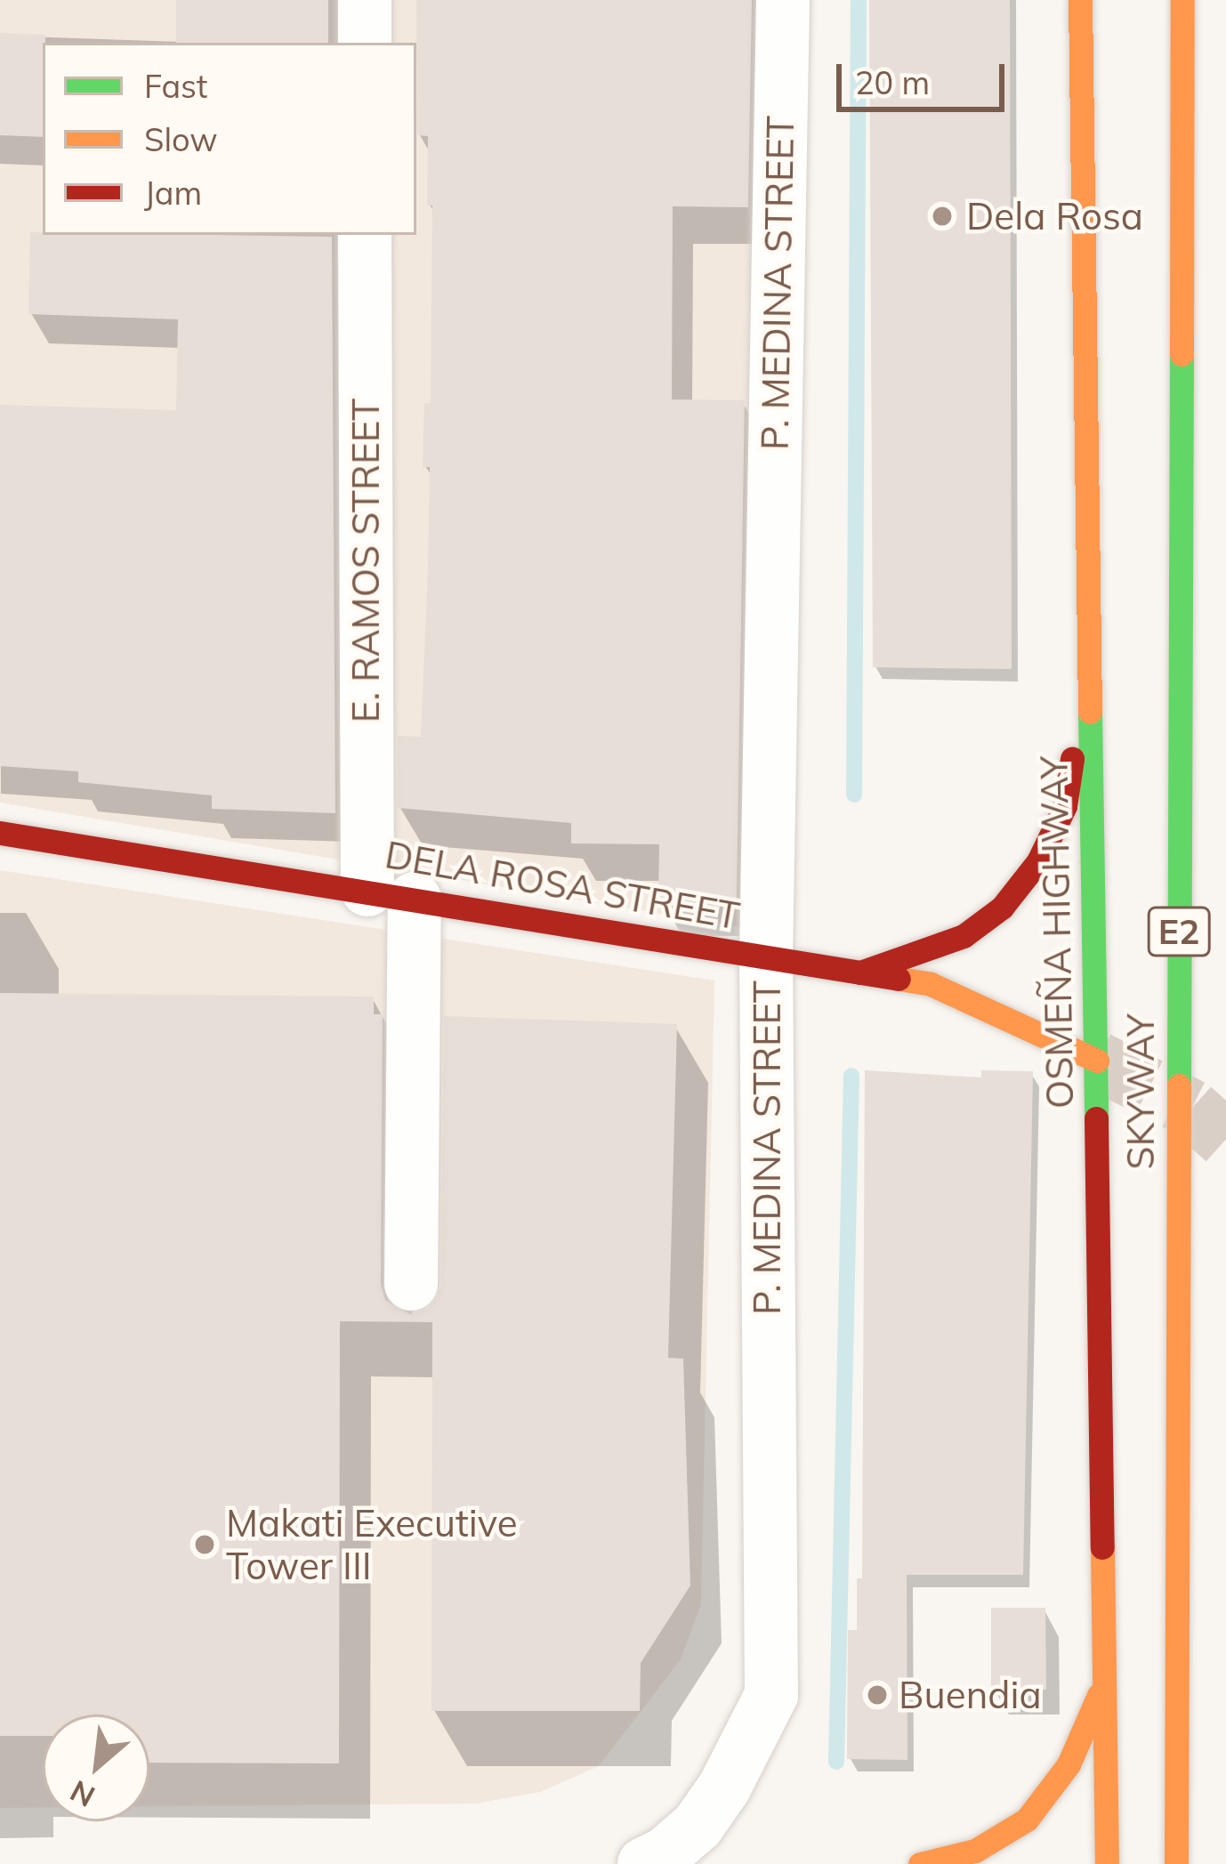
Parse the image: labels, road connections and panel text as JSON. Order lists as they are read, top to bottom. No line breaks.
{"streets":{"main road":["DELA ROSA STREET","E2","OSMEÑA HIGHWAY","SKYWAY"],"street":["P. MEDINA STREET","E. RAMOS STREET"]},"crossings":[["P. MEDINA STREET","DELA ROSA STREET"],["E. RAMOS STREET","DELA ROSA STREET"],["DELA ROSA STREET","OSMEÑA HIGHWAY"]],"places":["Dela Rosa","Makati Executive Tower III","Buendia"],"legend":["Fast","Slow","Jam"],"scale_bar":"20 m","north":"bottom left"}
